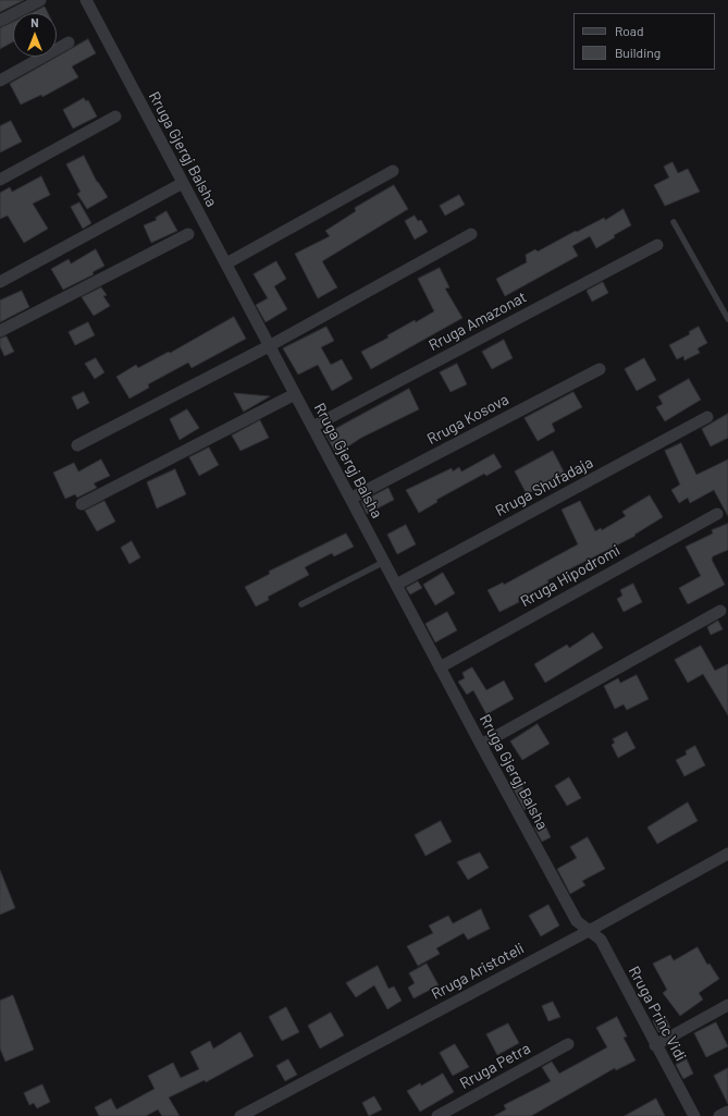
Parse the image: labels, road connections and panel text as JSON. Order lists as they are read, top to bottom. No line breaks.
{"streets":{"street":["Rruga Gjergj Balsha","Rruga Amazonat","Rruga Kosova","Rruga Shufadaja","Rruga Hipodromi","Rruga Aristoteli","Rruga Princ Vidi","Rruga Petra"]},"crossings":[["Rruga Gjergj Balsha","Rruga Amazonat"],["Rruga Gjergj Balsha","Rruga Kosova"],["Rruga Gjergj Balsha","Rruga Shufadaja"],["Rruga Gjergj Balsha","Rruga Hipodromi"],["Rruga Gjergj Balsha","Rruga Aristoteli"],["Rruga Gjergj Balsha","Rruga Princ Vidi"],["Rruga Aristoteli","Rruga Princ Vidi"]],"legend":["Road","Building"],"north":"top"}
